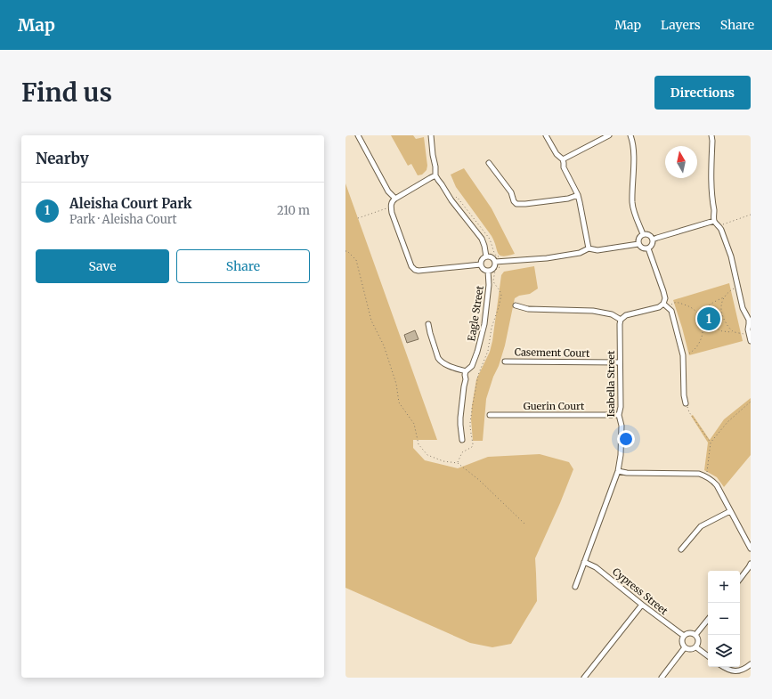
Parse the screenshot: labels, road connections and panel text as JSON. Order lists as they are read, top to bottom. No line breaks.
{"streets":{"street":["Eagle Street","Casement Court","Isabella Street","Guerin Court","Cypress Street"]},"crossings":[["Casement Court","Isabella Street"],["Isabella Street","Guerin Court"],["Isabella Street","Cypress Street"]],"north":"top","page":{"header":"Map","nav":["Map","Layers","Share"],"buttons":["Directions",["Save","Share"]],"title":"Find us","heading":"Nearby","list":[{"mark":"1","name":"Aleisha Court Park","note":"Park · Aleisha Court","value":"210 m"}],"pins":"1","map_buttons":["+","−"]}}
